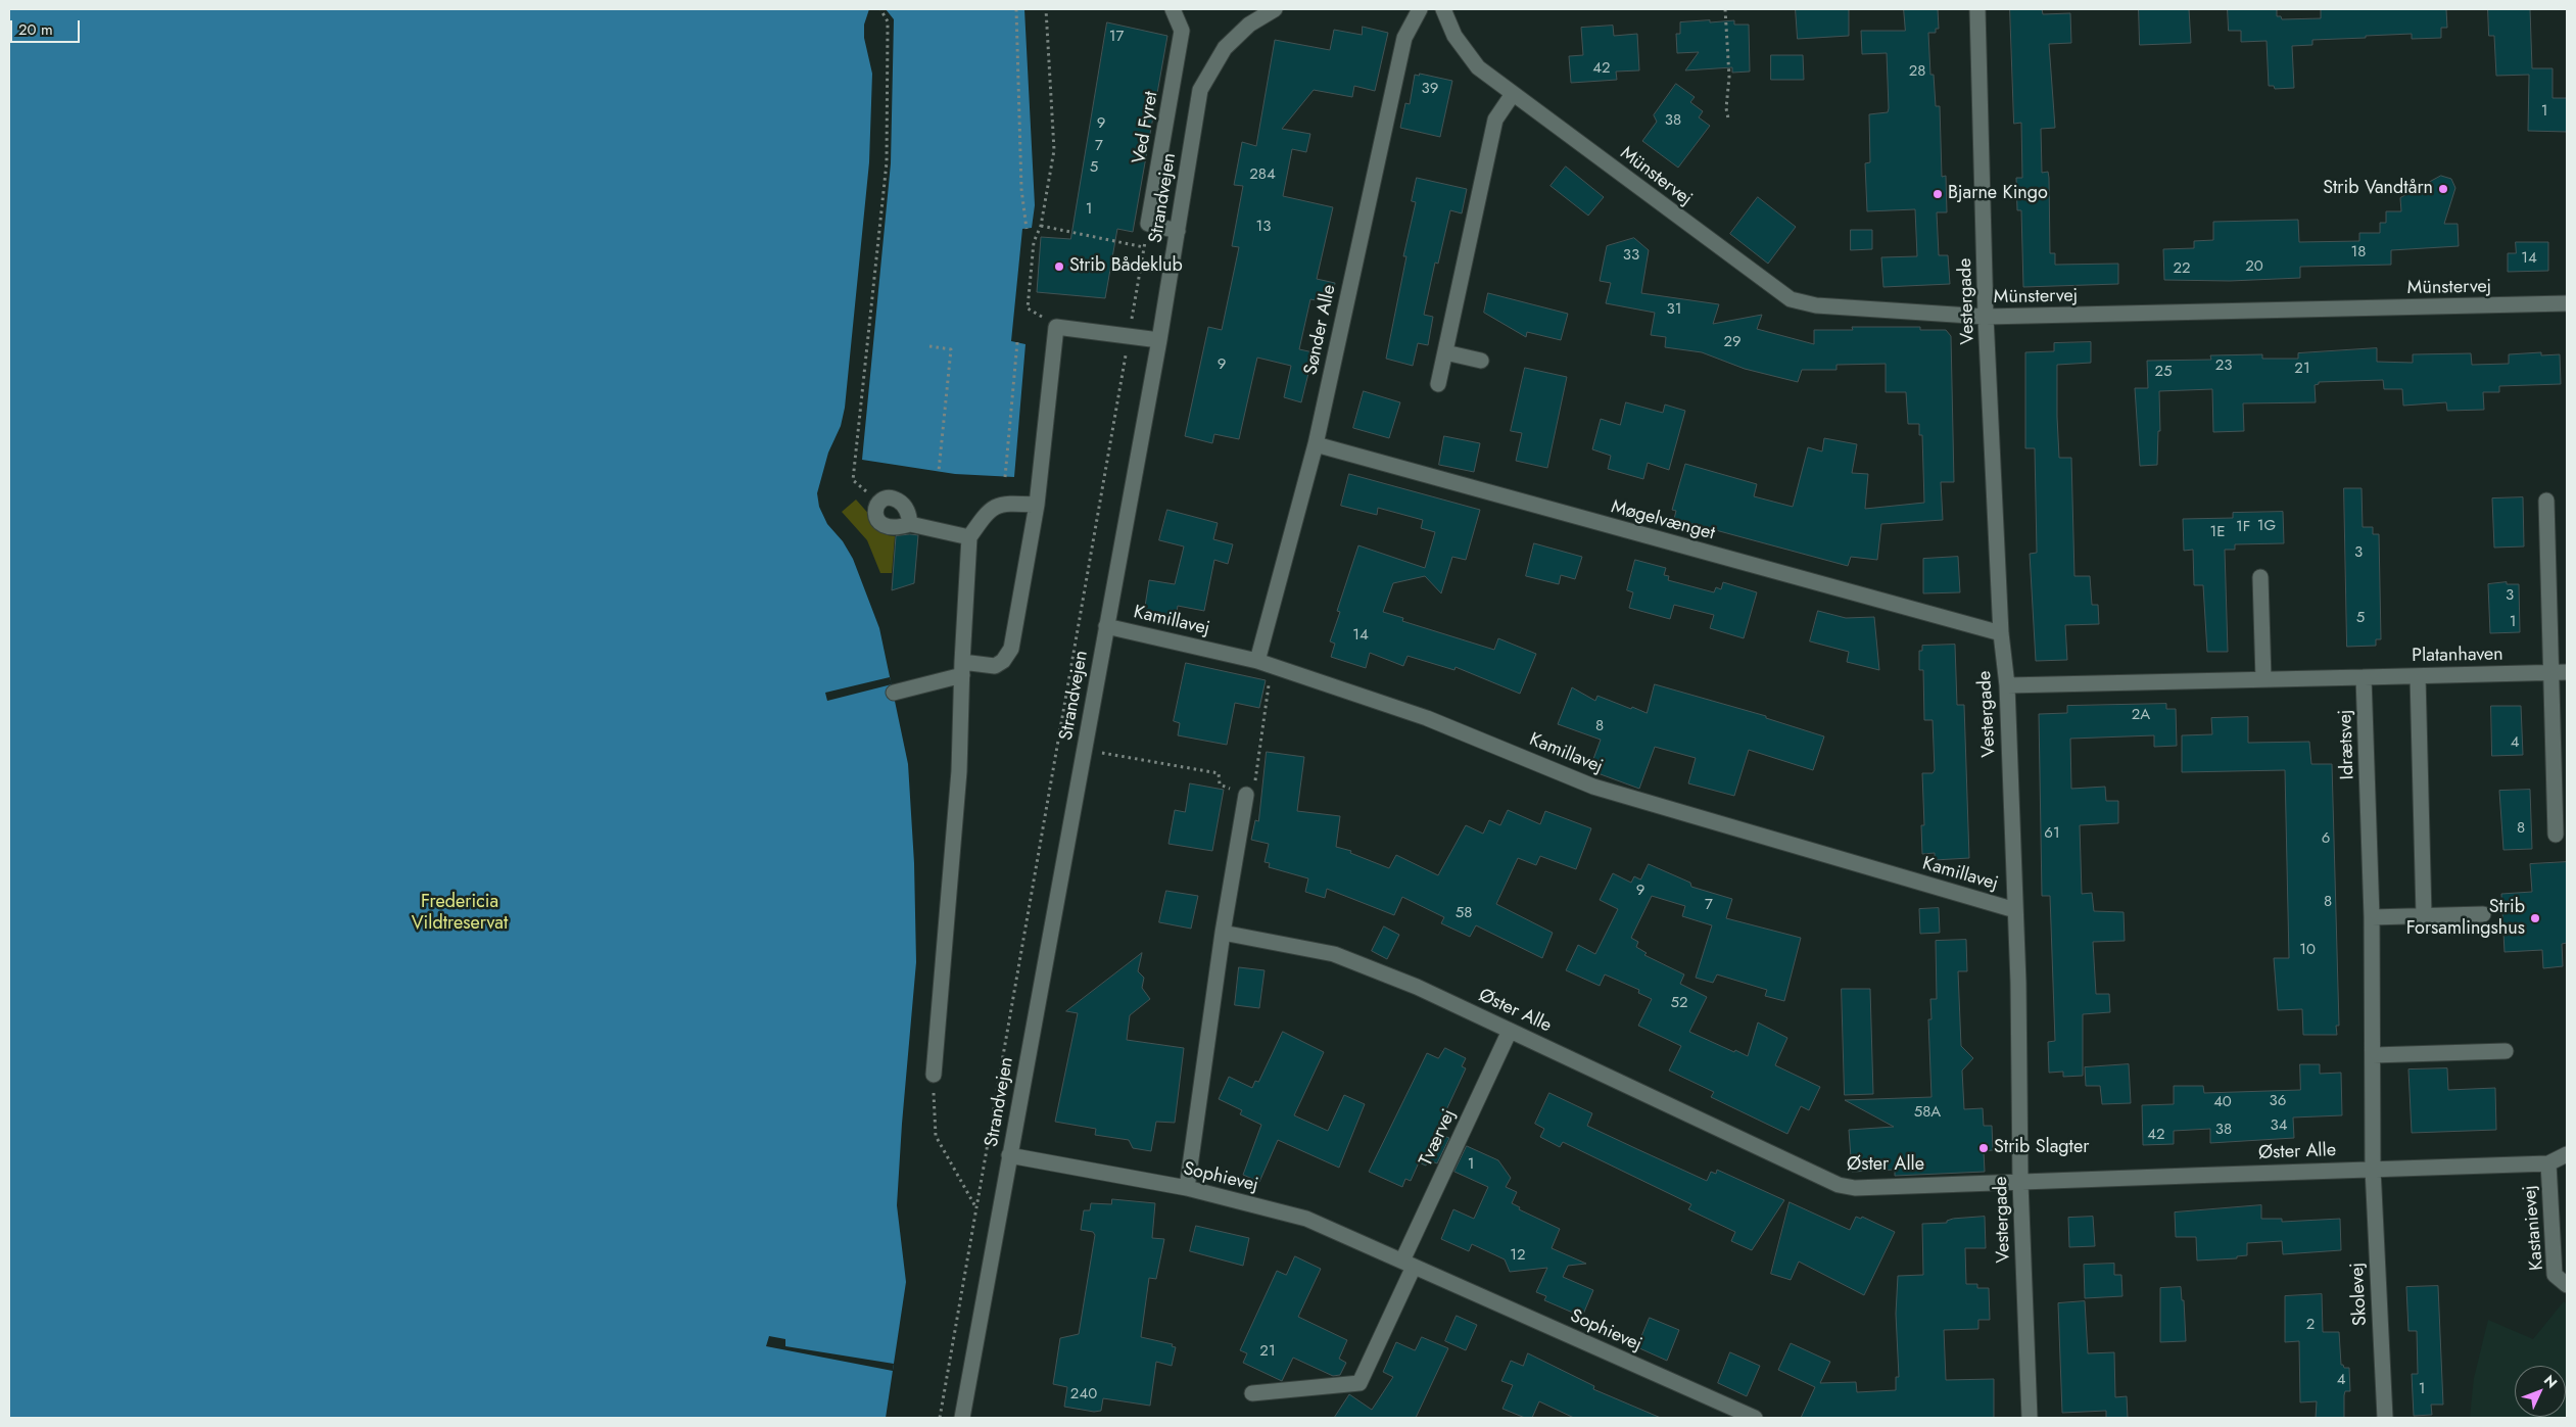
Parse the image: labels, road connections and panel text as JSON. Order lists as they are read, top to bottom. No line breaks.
{"streets":{"street":["Ved Fyret","Münstervej","Strandvejen","Vestergade","Sønder Alle","Møgelvænget","Kamillavej","Platanhaven","Idrætsvej","Øster Alle","Tværvej","Sophievej","Kastanievej","Skolevej"]},"crossings":[["Münstervej","Vestergade"],["Strandvejen","Kamillavej"],["Strandvejen","Sophievej"],["Vestergade","Møgelvænget"],["Vestergade","Kamillavej"],["Vestergade","Øster Alle"],["Sønder Alle","Møgelvænget"],["Sønder Alle","Kamillavej"],["Platanhaven","Idrætsvej"],["Idrætsvej","Øster Alle"],["Idrætsvej","Skolevej"],["Øster Alle","Tværvej"],["Øster Alle","Kastanievej"],["Øster Alle","Skolevej"],["Tværvej","Sophievej"]],"parks":["Fredericia Vildtreservat"],"places":["Strib Vandtårn","Bjarne Kingo","Strib Bådeklub","Strib Forsamlingshus","Strib Slagter"],"house_numbers":["17","42","28","39","1","38","9","7","5","284","1","13","18","33","14","20","22","31","29","9","23","21","25","1G","1F","1E","3","3","5","1","14","2A","8","4","8","61","6","9","8","7","58","10","52","36","40","58A","34","38","42","1","12","2","21","4","1","240"],"scale_bar":"20 m","north":"top right"}
